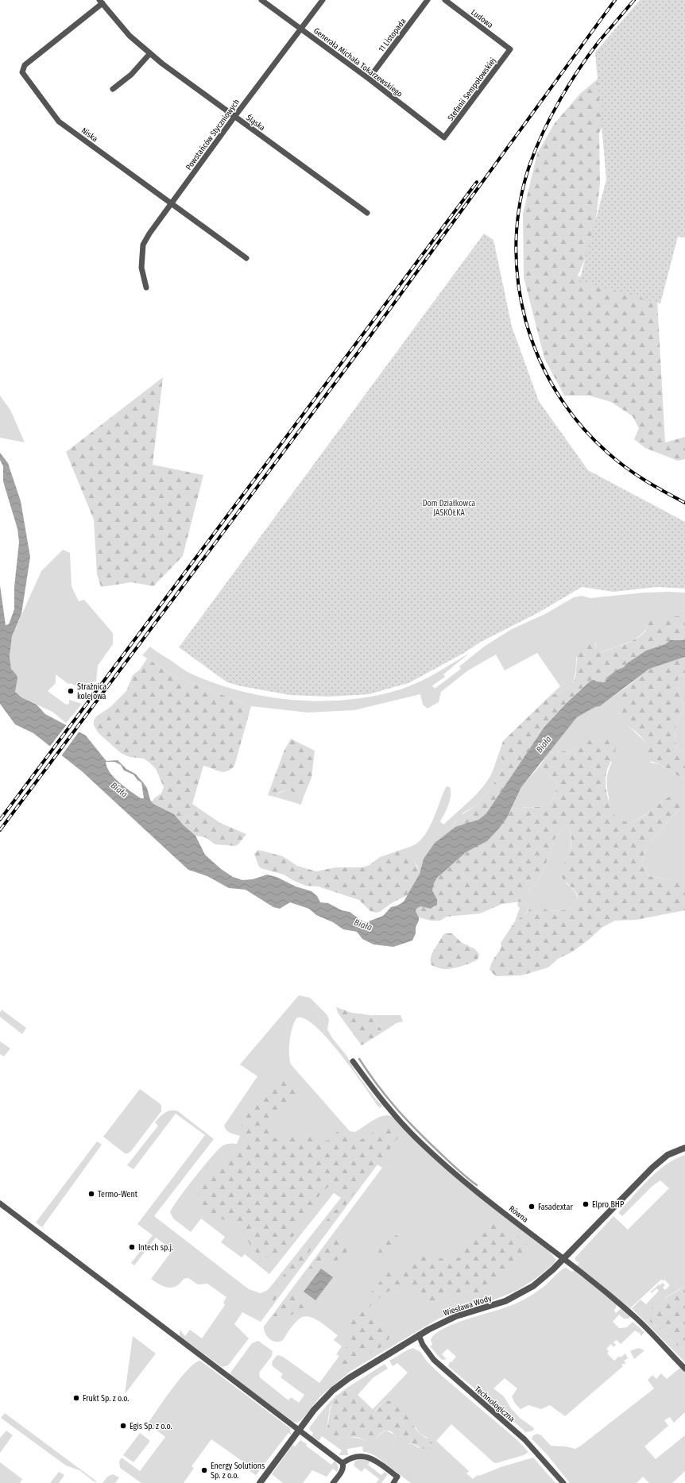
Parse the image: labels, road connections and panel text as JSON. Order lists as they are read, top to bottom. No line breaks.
{"streets":{"street":["Ludowa","11 Listopada","Generała Michała Tokarzewskiego","Stefanii Sempołowskiej","Śląska","Niska","Powstańców Styczniowych","Równa","Wiesława Wody","Technologiczna"]},"crossings":[["Ludowa","Stefanii Sempołowskiej"],["11 Listopada","Generała Michała Tokarzewskiego"],["Generała Michała Tokarzewskiego","Stefanii Sempołowskiej"],["Generała Michała Tokarzewskiego","Powstańców Styczniowych"],["Śląska","Niska"],["Śląska","Powstańców Styczniowych"],["Niska","Powstańców Styczniowych"],["Równa","Wiesława Wody"],["Wiesława Wody","Technologiczna"]],"water":["Biała"],"parks":["Dom Działkowca JASKÓŁKA"],"places":["Strażnica kolejowa","Termo-Went","Elpro BHP","Fasadextar","Intech sp.j.","Frukt Sp. z o.o.","Egis Sp. z o.o.","Energy Solutions Sp. z o.o."]}
